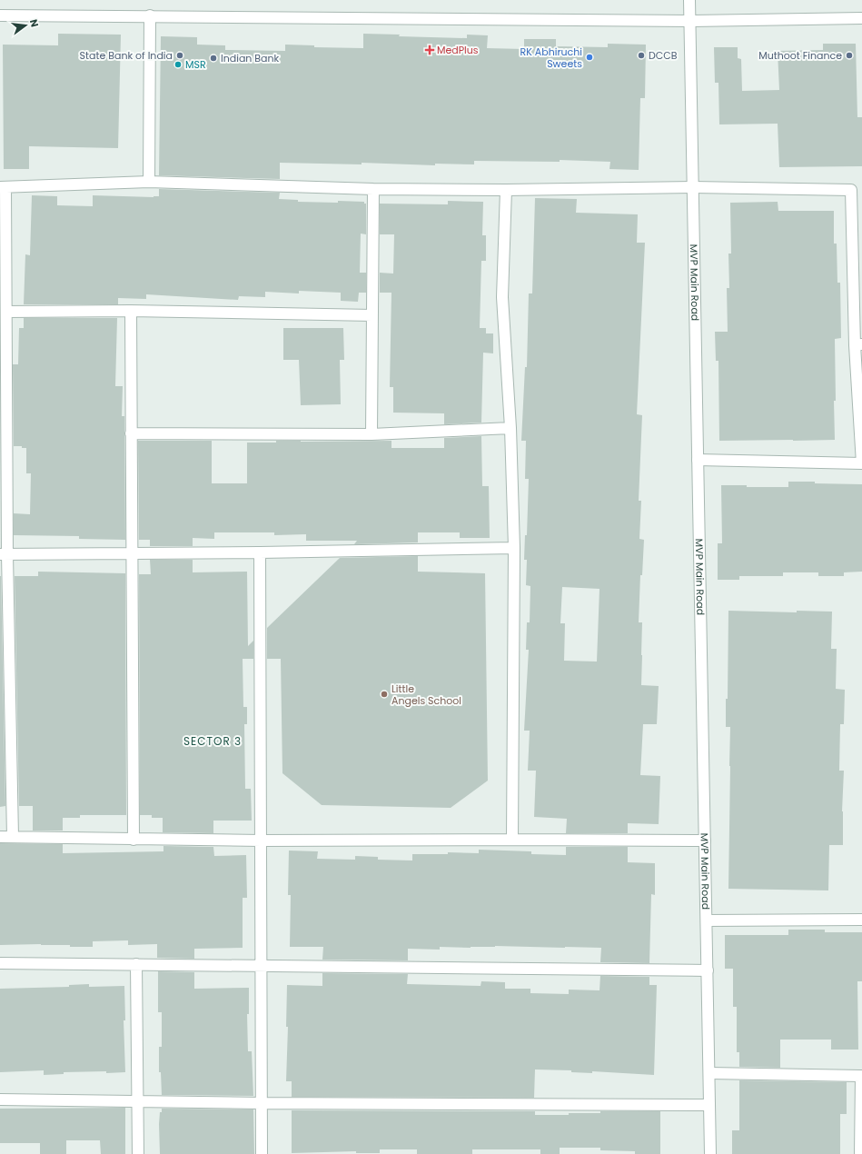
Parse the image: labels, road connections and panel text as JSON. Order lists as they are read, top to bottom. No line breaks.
{"streets":{"street":["MVP Main Road"]},"districts":["SECTOR 3"],"places":{"health":["MedPlus"],"other":["State Bank of India","DCCB","Muthoot Finance","RK Abhiruchi Sweets","Indian Bank","MSR","Little Angels School"]},"north":"right"}
